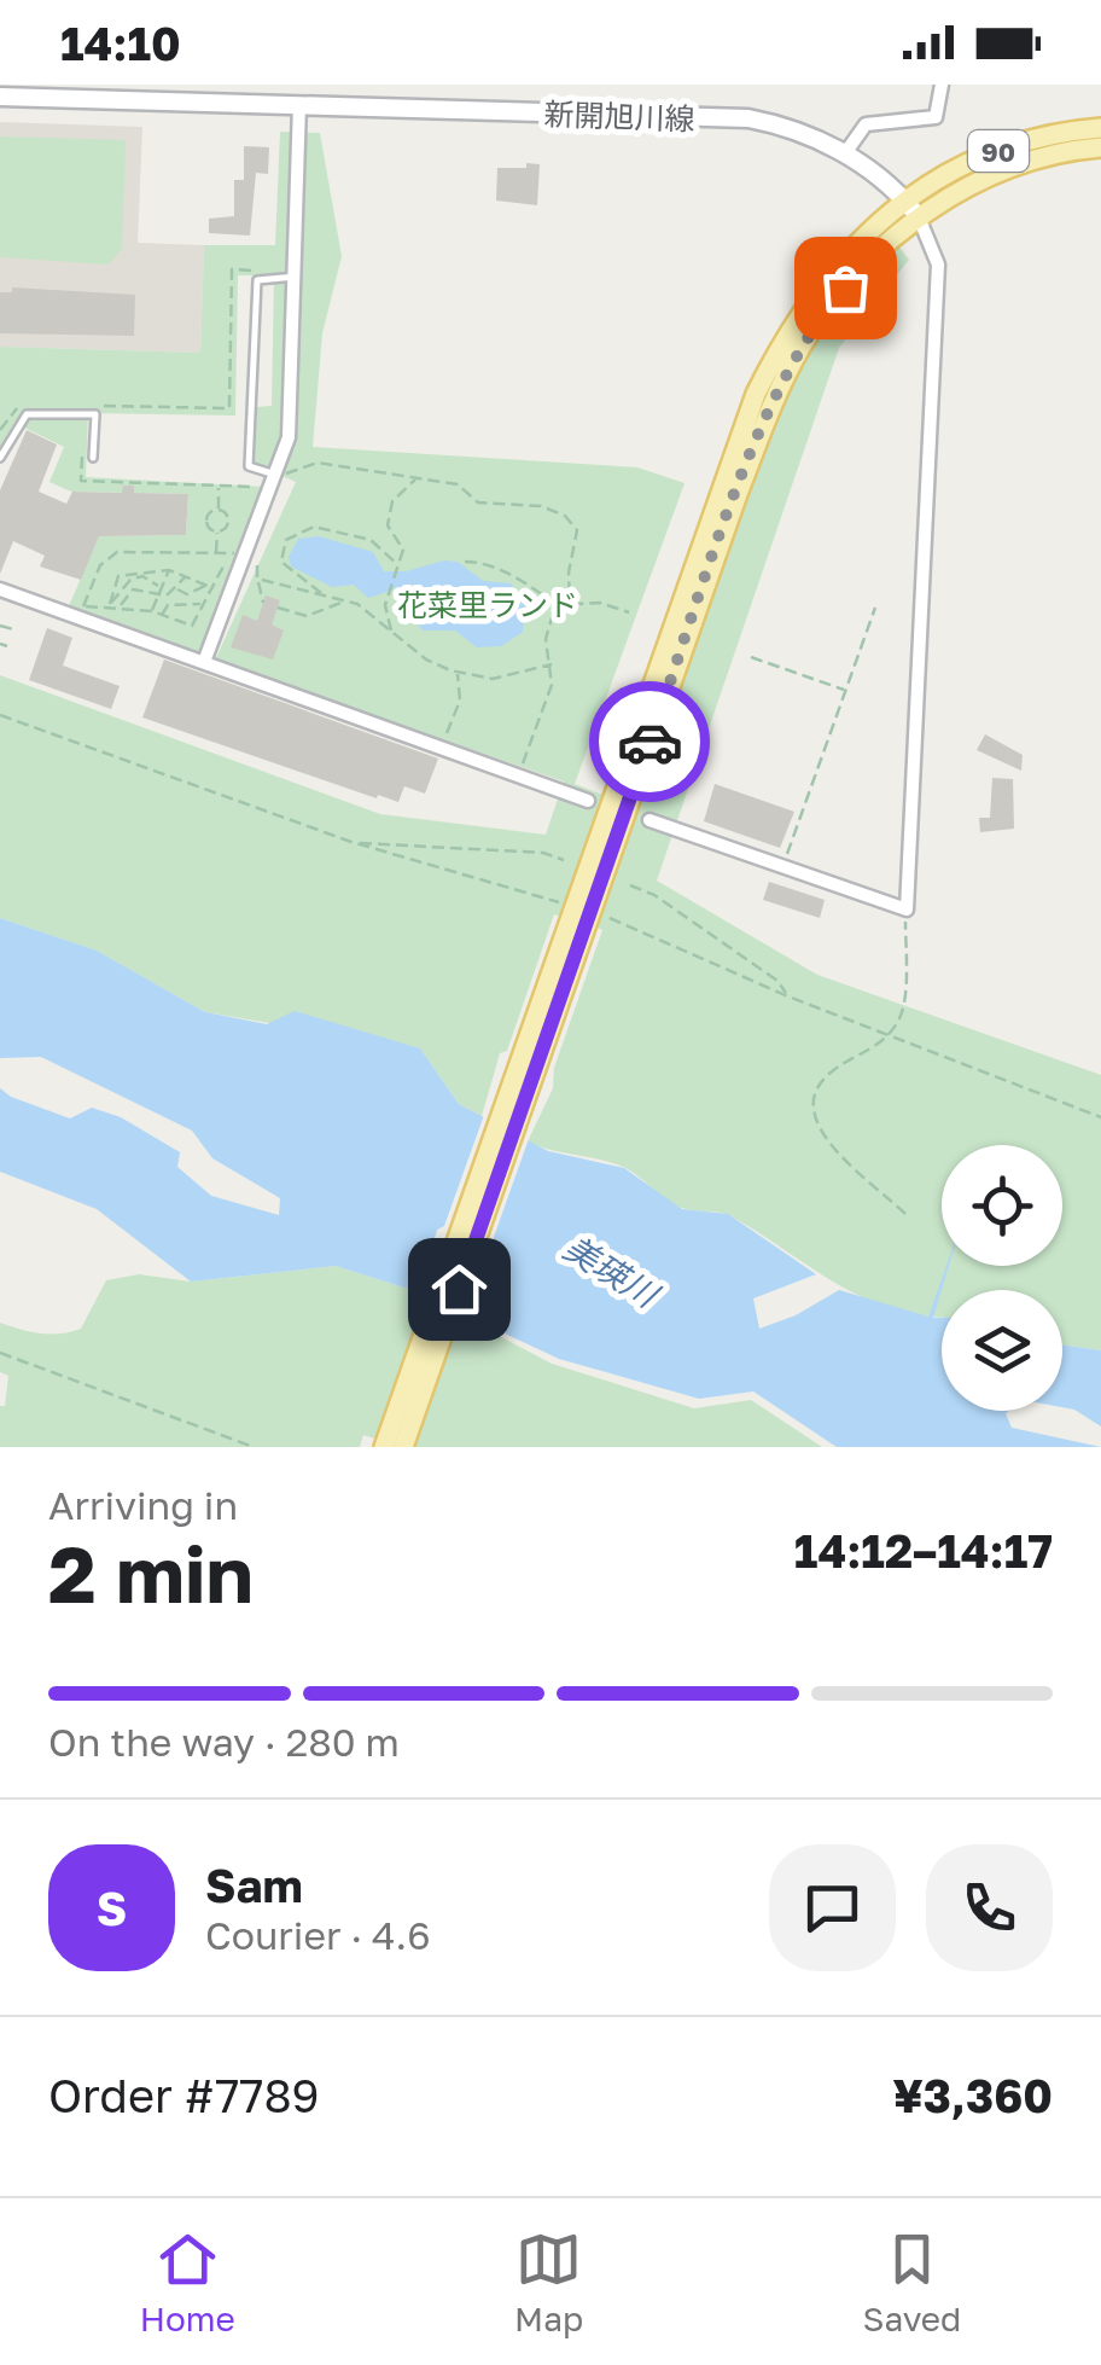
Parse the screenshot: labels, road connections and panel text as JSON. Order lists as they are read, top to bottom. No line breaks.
{"streets":{"main road":["新開旭川線","90"]},"crossings":[["新開旭川線","90"]],"water":["美瑛川"],"parks":["花菜里ランド"],"page":{"status":"14:10","heading":["2 min","Arriving in","14:12–14:17"],"panel":["Sam","Courier · 4.6","Order #7789","¥3,360"],"bar":"On the way · 280 m","round":"S","tabs":["Home","Map","Saved"]}}
